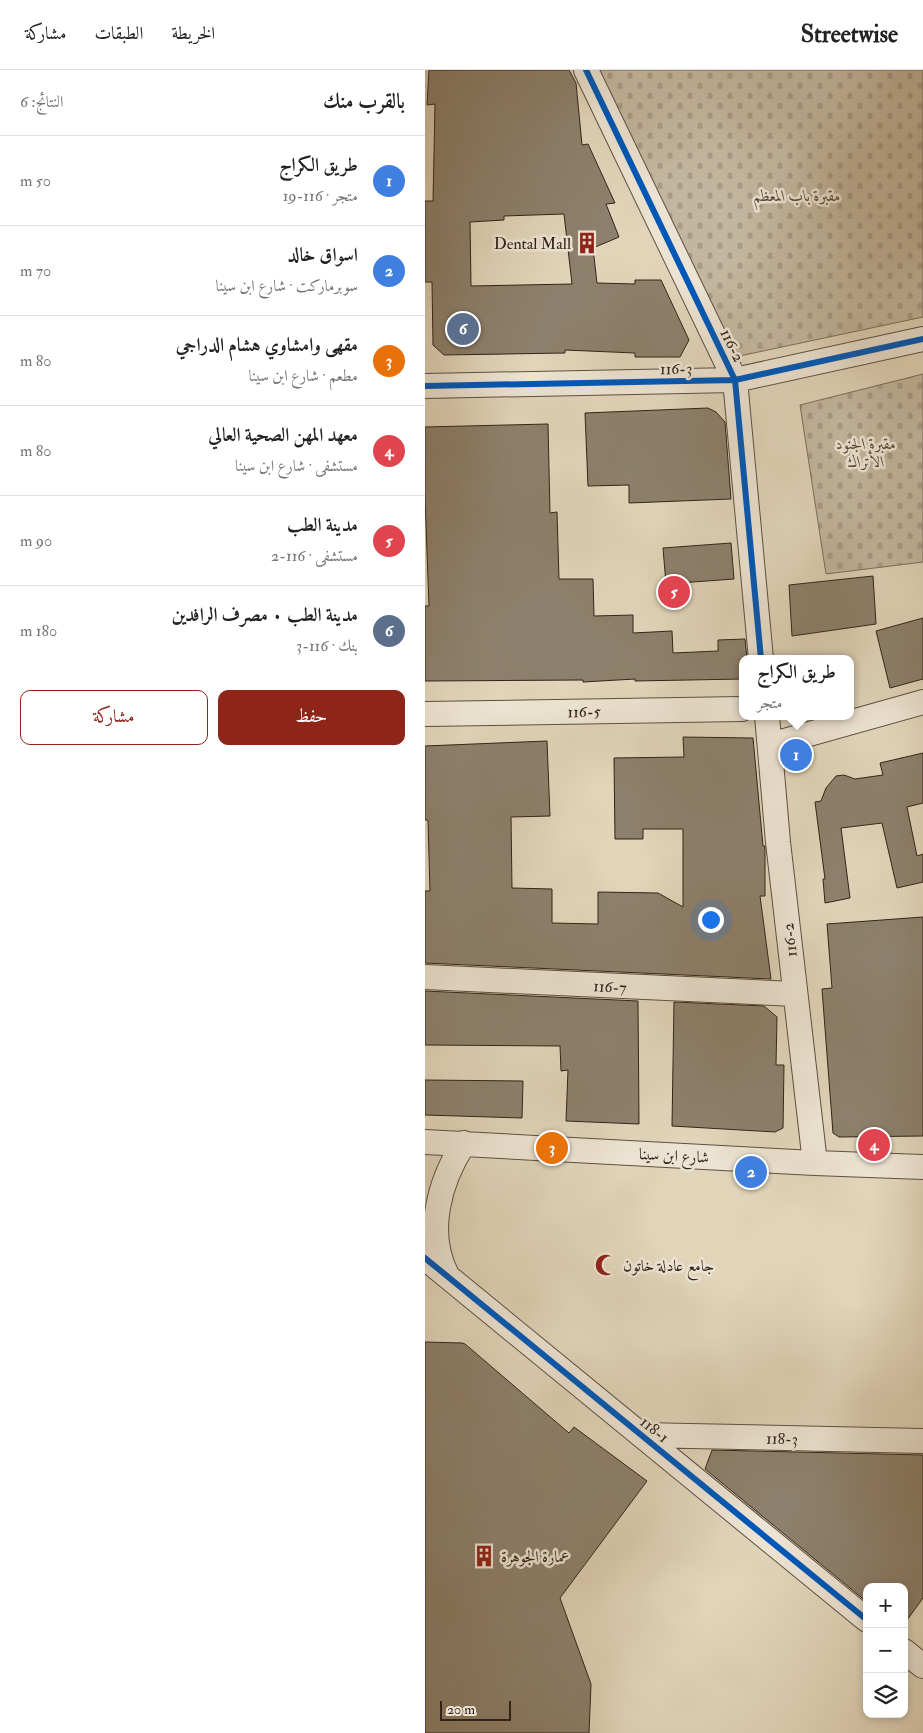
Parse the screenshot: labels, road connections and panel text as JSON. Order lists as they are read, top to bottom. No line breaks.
{"streets":{"street":["116-2","116-3","116-5","116-7","شارع ابن سينا","118-1","118-3"]},"crossings":[["116-2","116-3"],["116-2","116-7"],["116-2","شارع ابن سينا"],["شارع ابن سينا","118-1"],["118-1","118-3"]],"parks":["مقبرة باب المعظم","مقبرة الجنود الأتراك"],"places":{"building":["Dental Mall","عمارة الجوهرة"],"mosque":["جامع عادلة خاتون"]},"scale_bar":"20 m","page":{"header":"Streetwise","nav":["الخريطة","الطبقات","مشاركة"],"heading":["بالقرب منك","النتائج: 6"],"list":[{"mark":"1","name":"طريق الكراج","note":"متجر · 116-19","value":"50 m"},{"mark":"2","name":"اسواق خالد","note":"سوبرماركت · شارع ابن سينا","value":"70 m"},{"mark":"3","name":"مقهى وامشاوي هشام الدراجي","note":"مطعم · شارع ابن سينا","value":"80 m"},{"mark":"4","name":"معهد المهن الصحية العالي","note":"مستشفى · شارع ابن سينا","value":"80 m"},{"mark":"5","name":"مدينة الطب","note":"مستشفى · 116-2","value":"90 m"},{"mark":"6","name":"مدينة الطب ٠ مصرف الرافدين","note":"بنك · 116-3","value":"180 m"}],"pins":["6","5","1","4","3","2"],"popup":["طريق الكراج","متجر"],"buttons":["حفظ","مشاركة"],"map_buttons":["+","−"],"scale":"20 m"}}
